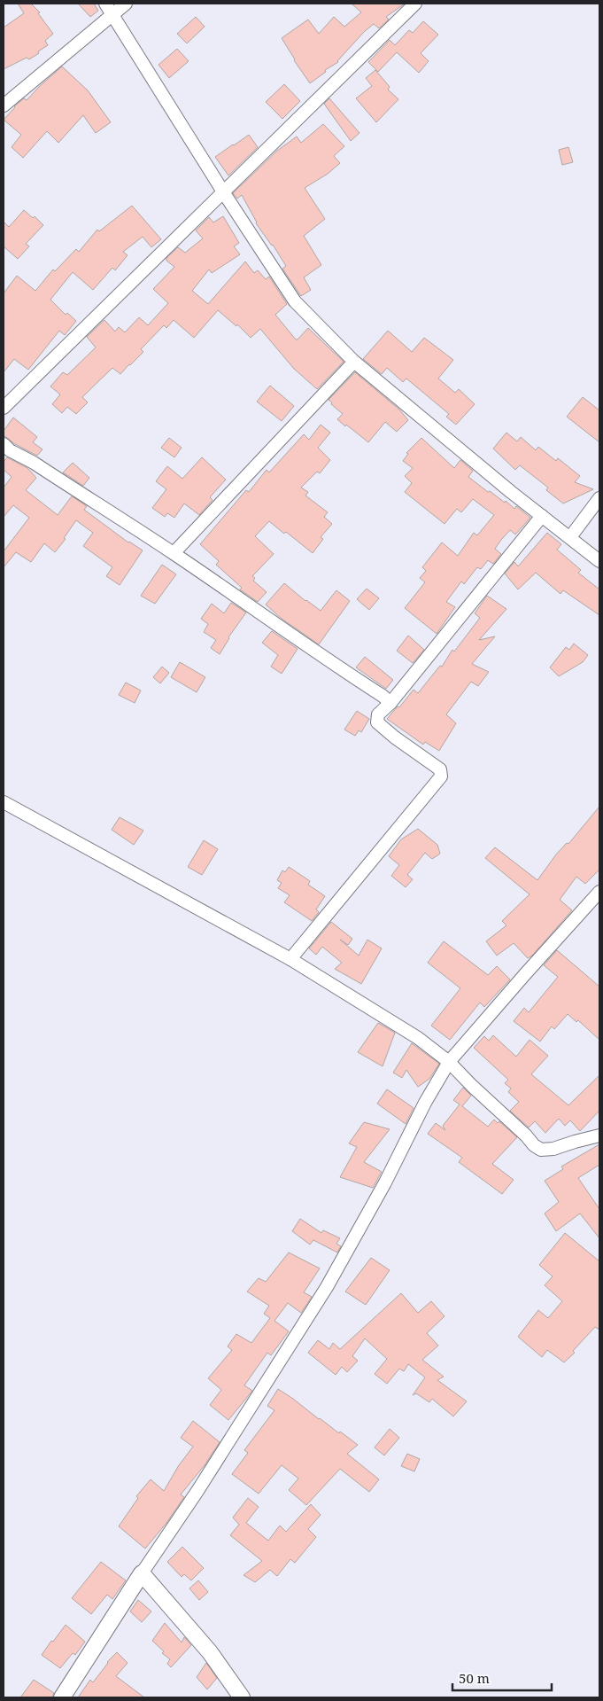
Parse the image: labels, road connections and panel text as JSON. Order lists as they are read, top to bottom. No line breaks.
{"scale_bar":"50 m"}
